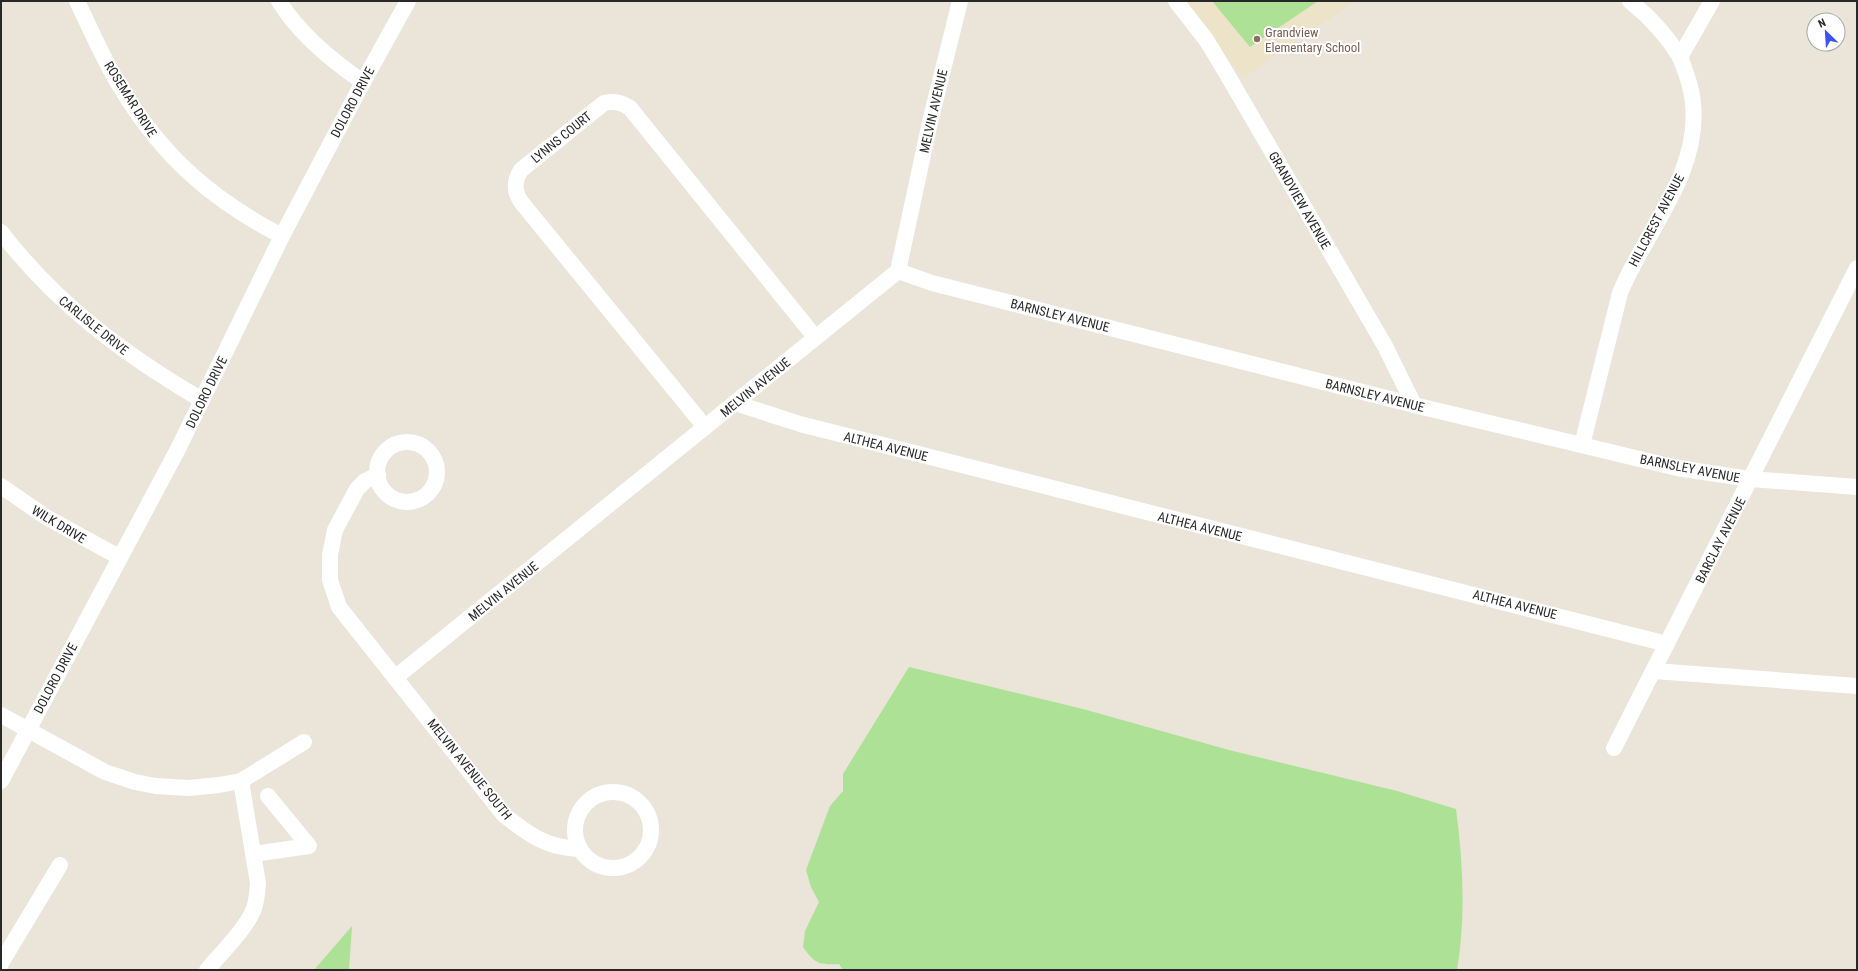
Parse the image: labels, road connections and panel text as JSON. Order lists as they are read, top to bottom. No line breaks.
{"streets":{"street":["ROSEMAR DRIVE","DOLORO DRIVE","MELVIN AVENUE","LYNNS COURT","GRANDVIEW AVENUE","HILLCREST AVENUE","BARNSLEY AVENUE","CARLISLE DRIVE","ALTHEA AVENUE","WILK DRIVE","BARCLAY AVENUE","MELVIN AVENUE SOUTH"]},"crossings":[["ROSEMAR DRIVE","DOLORO DRIVE"],["DOLORO DRIVE","CARLISLE DRIVE"],["DOLORO DRIVE","WILK DRIVE"],["MELVIN AVENUE","LYNNS COURT"],["MELVIN AVENUE","BARNSLEY AVENUE"],["MELVIN AVENUE","ALTHEA AVENUE"],["MELVIN AVENUE","MELVIN AVENUE SOUTH"],["GRANDVIEW AVENUE","BARNSLEY AVENUE"],["HILLCREST AVENUE","BARNSLEY AVENUE"],["BARNSLEY AVENUE","BARCLAY AVENUE"],["ALTHEA AVENUE","BARCLAY AVENUE"]],"places":["Grandview Elementary School"],"north":"top left"}
